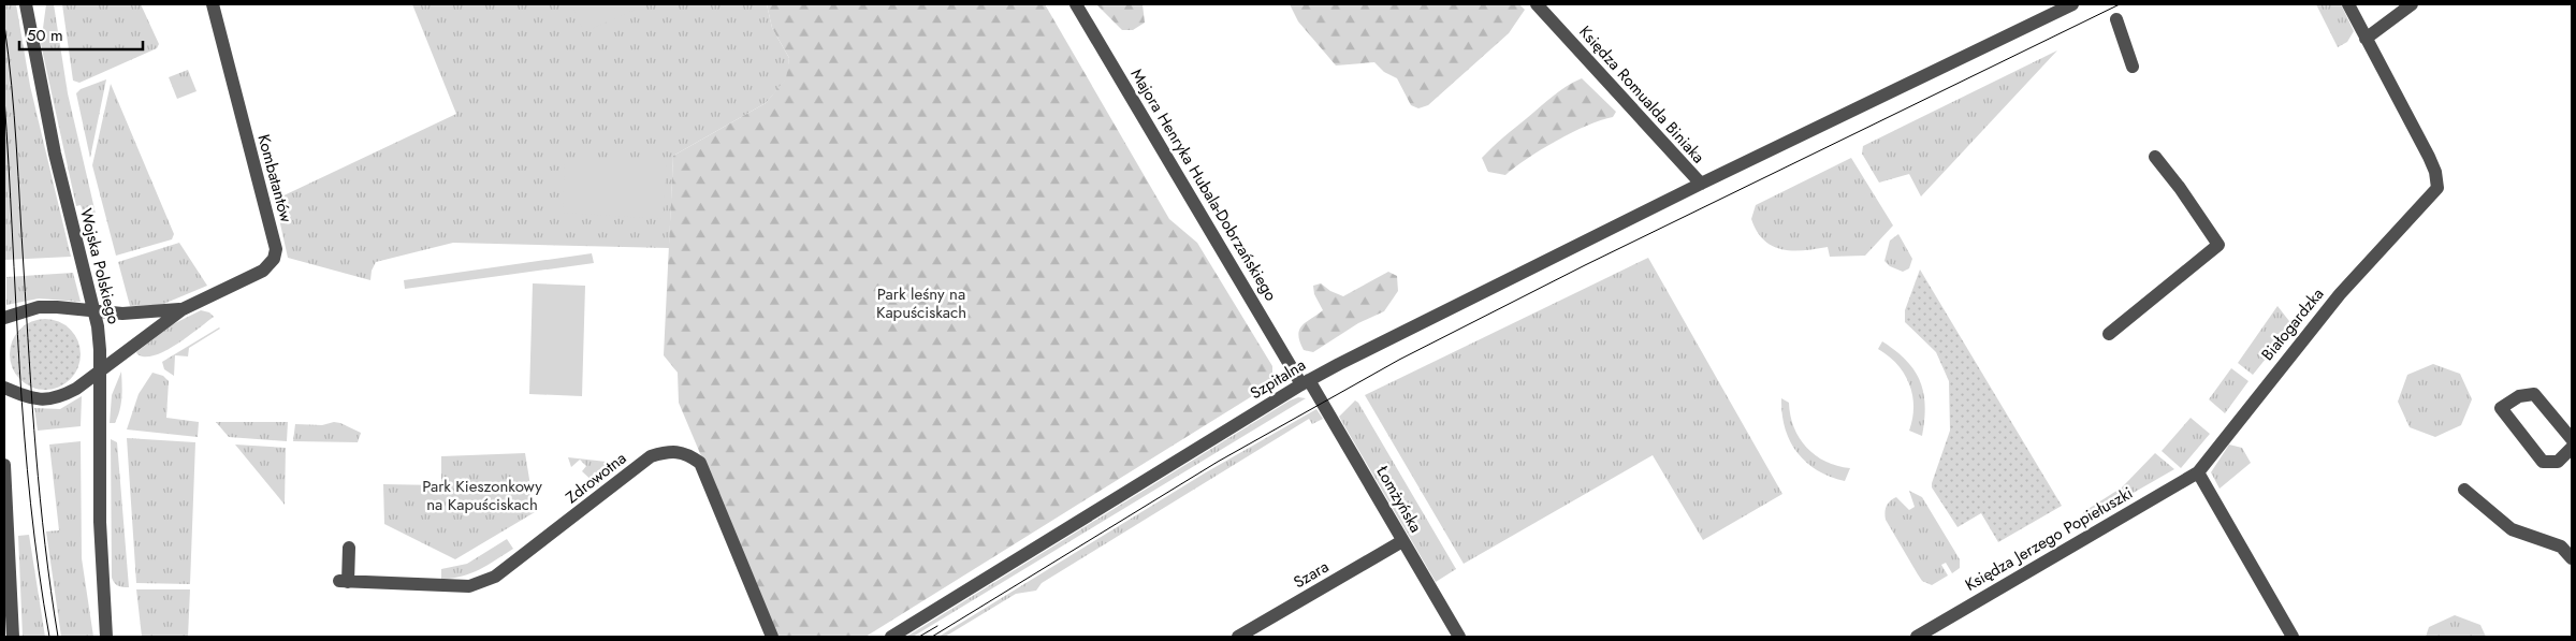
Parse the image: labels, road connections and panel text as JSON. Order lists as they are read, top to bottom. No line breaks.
{"streets":{"street":["Księdza Romualda Biniaka","Kombatantów","Majora Henryka Hubala-Dobrzańskiego","Wojska Polskiego","Białogardzka","Szpitalna","Zdrowotna","Łomżyńska","Księdza Jerzego Popiełuszki","Szara"]},"crossings":[["Księdza Romualda Biniaka","Szpitalna"],["Kombatantów","Wojska Polskiego"],["Majora Henryka Hubala-Dobrzańskiego","Szpitalna"],["Majora Henryka Hubala-Dobrzańskiego","Łomżyńska"],["Białogardzka","Księdza Jerzego Popiełuszki"],["Szpitalna","Łomżyńska"],["Łomżyńska","Szara"]],"parks":["Park leśny na Kapuściskach","Park Kieszonkowy na Kapuściskach"],"scale_bar":"50 m"}
